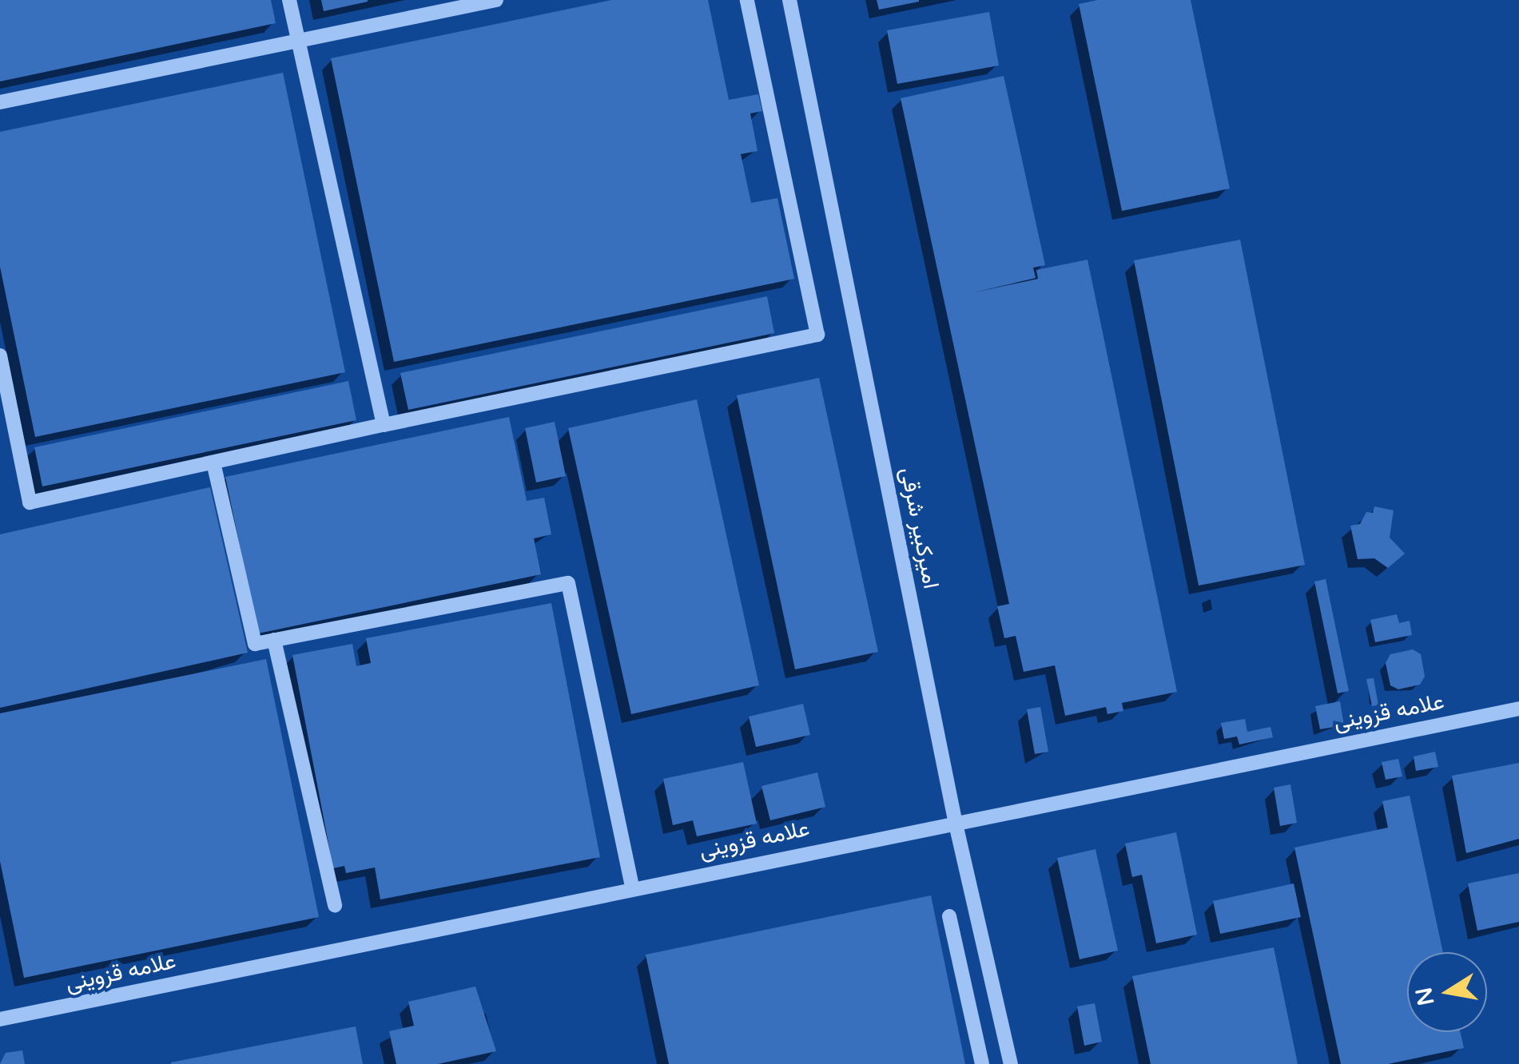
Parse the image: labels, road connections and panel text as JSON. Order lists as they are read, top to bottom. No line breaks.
{"streets":{"street":["امیرکبیر شرقی","علامه قزوینی"]},"crossings":[["امیرکبیر شرقی","علامه قزوینی"]],"north":"left"}
